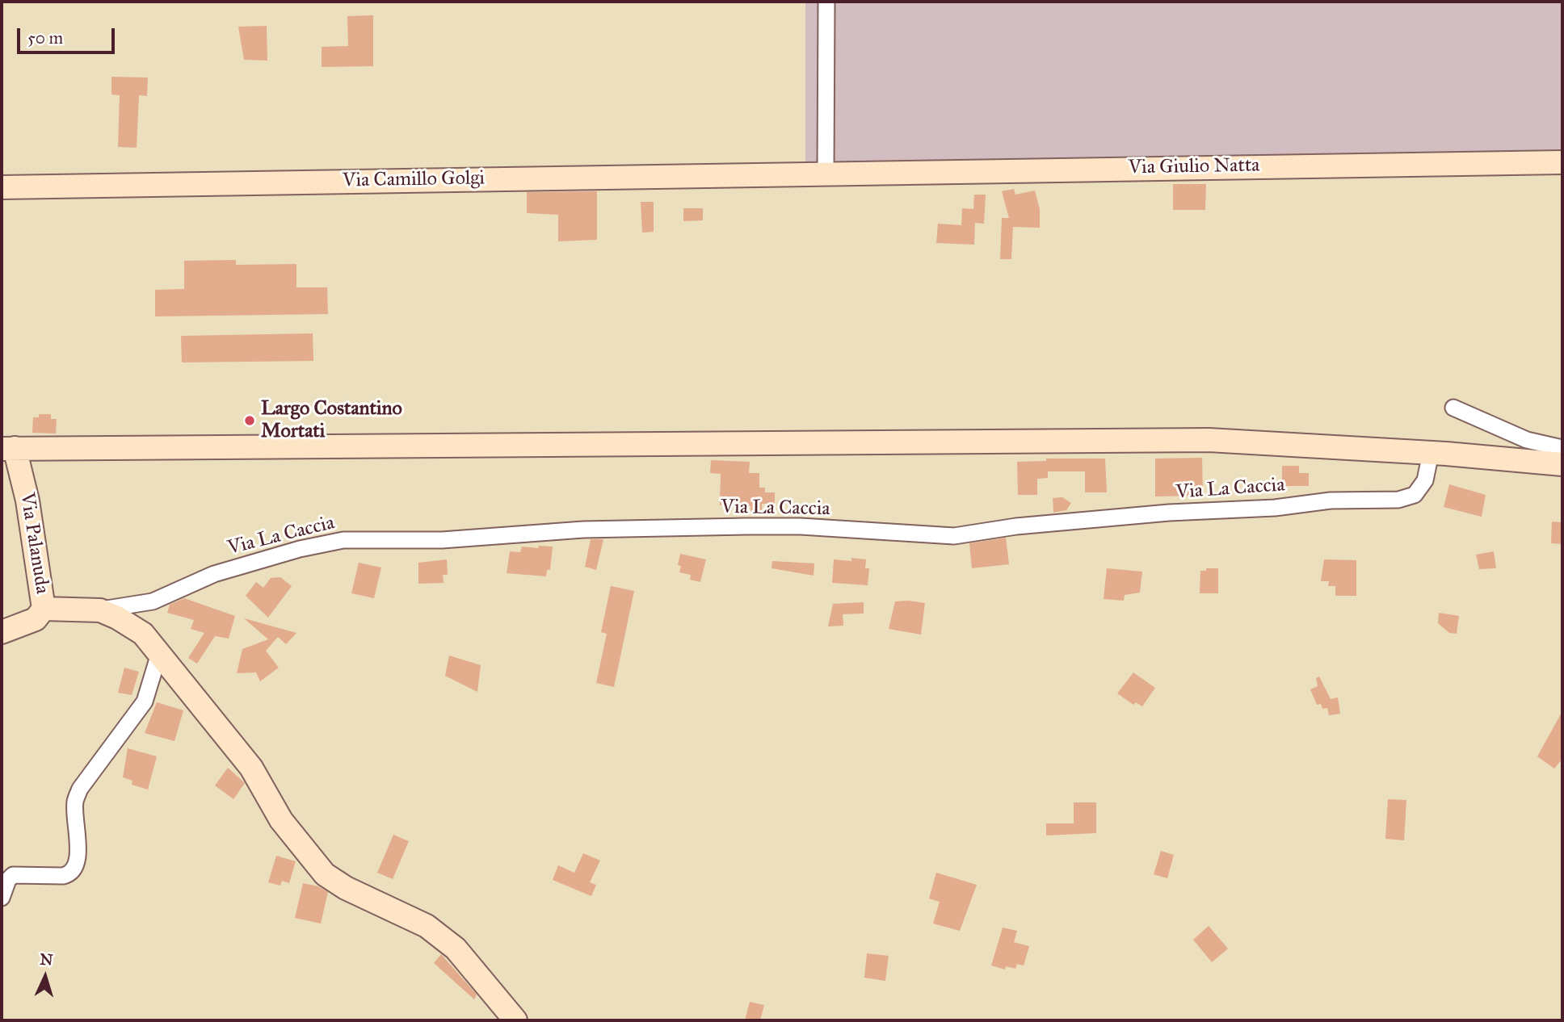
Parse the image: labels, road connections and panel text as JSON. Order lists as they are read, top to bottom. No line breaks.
{"streets":{"street":["Via Giulio Natta","Via Camillo Golgi","Via La Caccia","Via Palanuda"]},"crossings":[["Via Giulio Natta","Via Camillo Golgi"],["Via La Caccia","Via Palanuda"]],"places":["Largo Costantino Mortati"],"scale_bar":"50 m","north":"top"}
